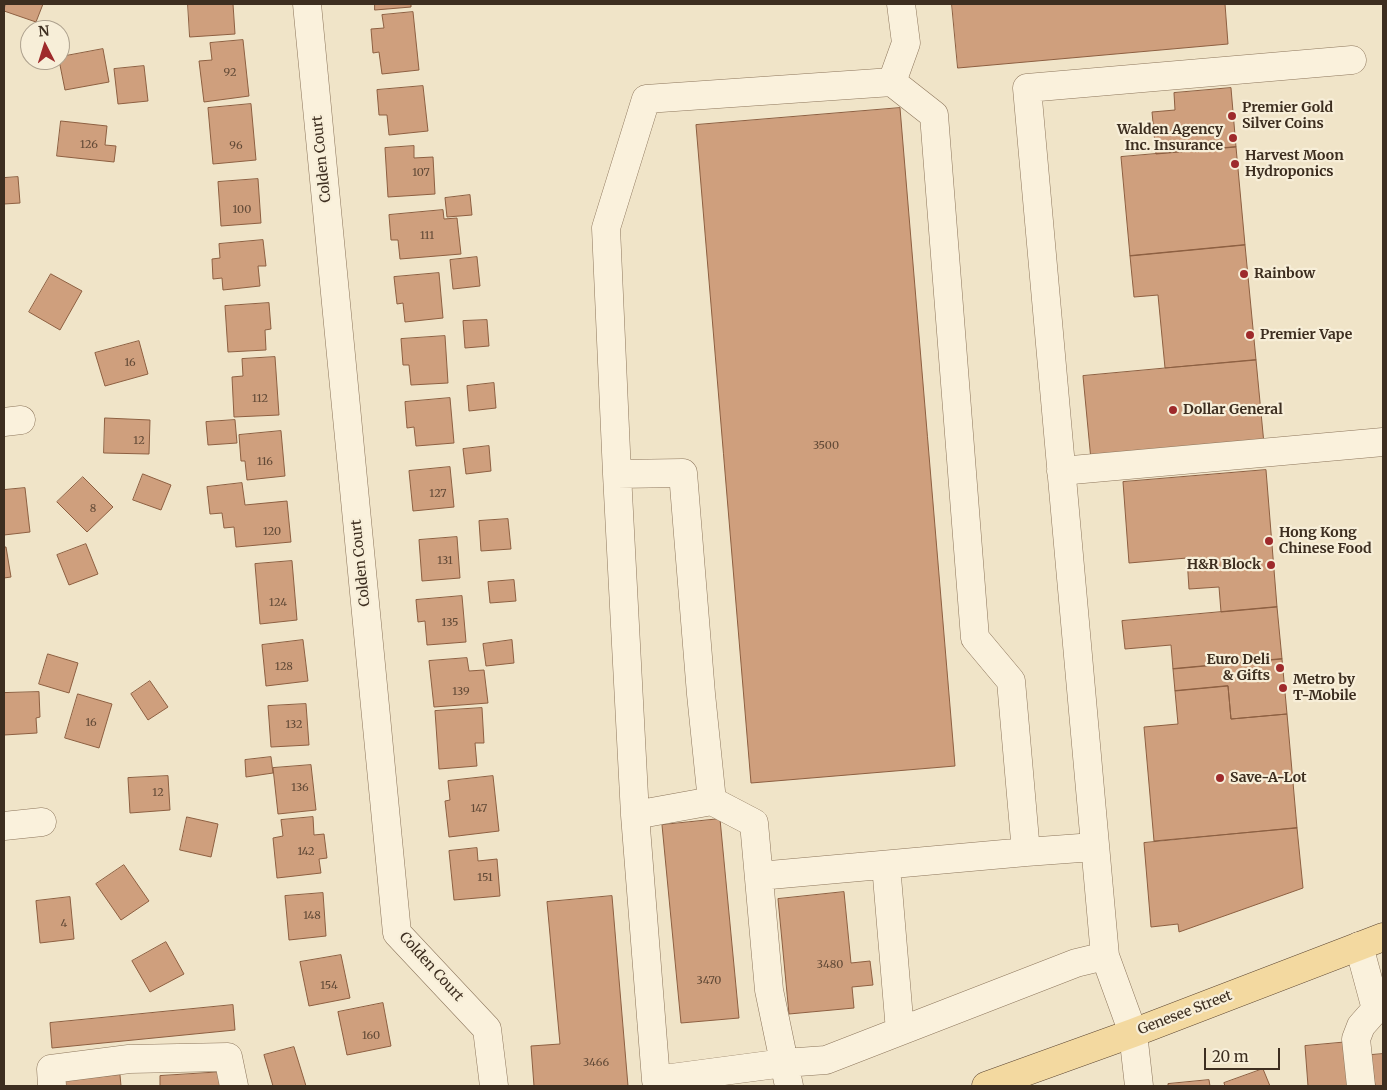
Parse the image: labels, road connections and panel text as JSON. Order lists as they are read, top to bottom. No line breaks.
{"streets":{"main road":["Genesee Street"],"street":["Colden Court"]},"places":["Premier Gold Silver Coins","Walden Agency Inc. Insurance","Harvest Moon Hydroponics","Rainbow","Premier Vape","Dollar General","Hong Kong Chinese Food","H&R Block","Euro Deli & Gifts","Metro by T-Mobile","Save-A-Lot"],"house_numbers":["92","126","96","107","100","111","16","112","12","3500","116","127","8","120","131","124","135","128","139","16","132","136","12","147","142","151","148","4","3480","3470","154","160","3466"],"scale_bar":"20 m","north":"top"}
